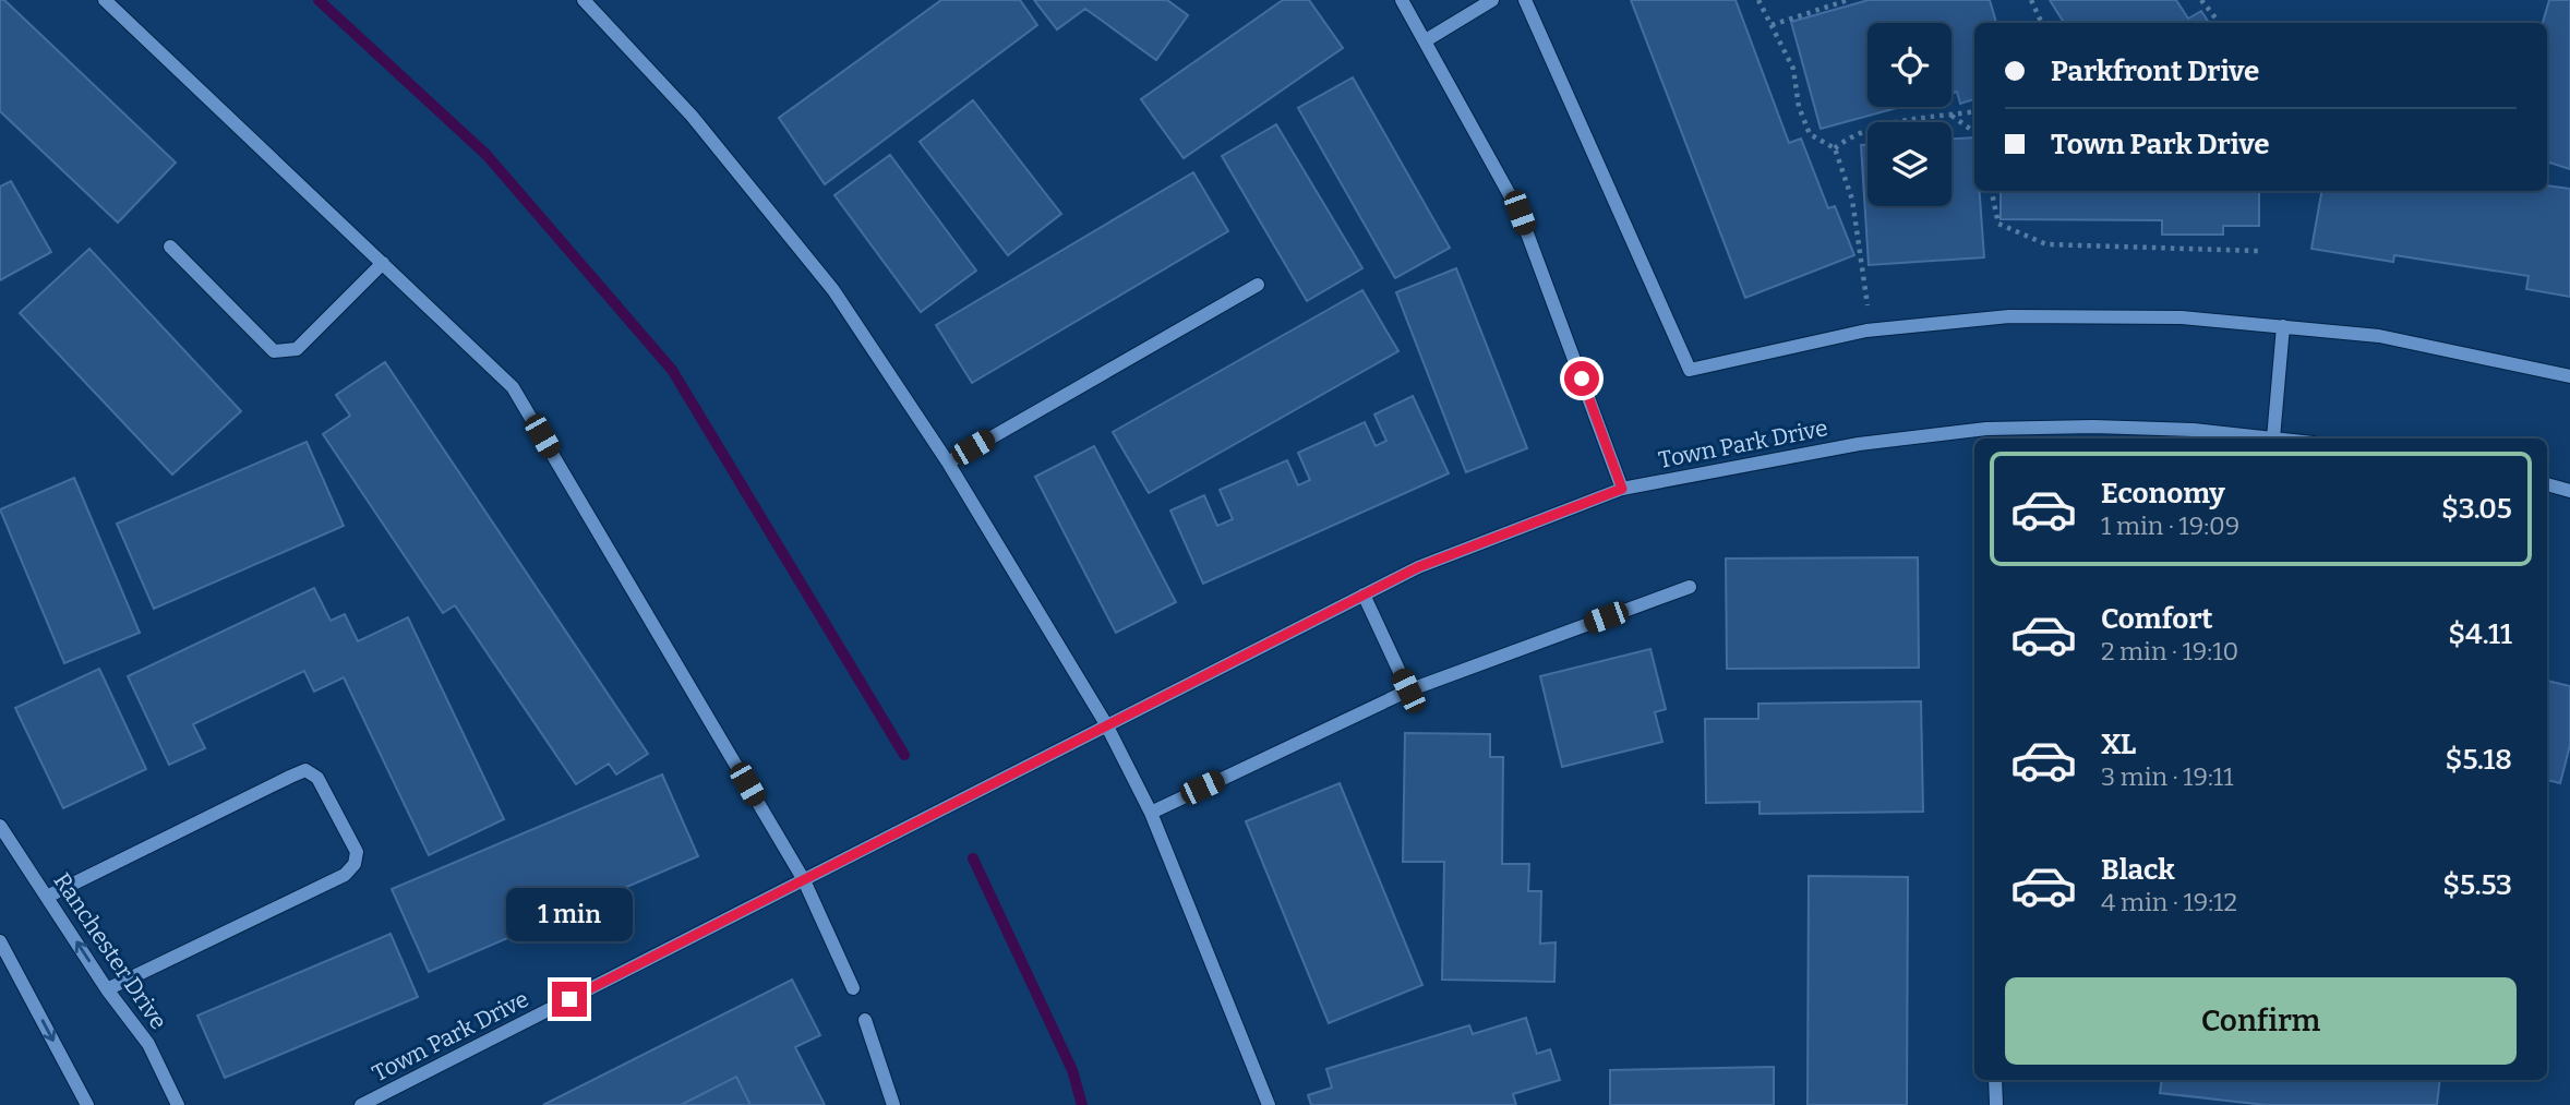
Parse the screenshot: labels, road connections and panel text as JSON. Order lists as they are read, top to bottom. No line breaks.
{"streets":{"street":["Town Park Drive","Ranchester Drive"]},"page":{"banner":["Parkfront Drive","Town Park Drive"],"list":[{"name":"Economy","note":"1 min · 19:09","value":"$3.05"},{"name":"Comfort","note":"2 min · 19:10","value":"$4.11"},{"name":"XL","note":"3 min · 19:11","value":"$5.18"},{"name":"Black","note":"4 min · 19:12","value":"$5.53"}],"bubble":"1 min","buttons":"Confirm"}}
